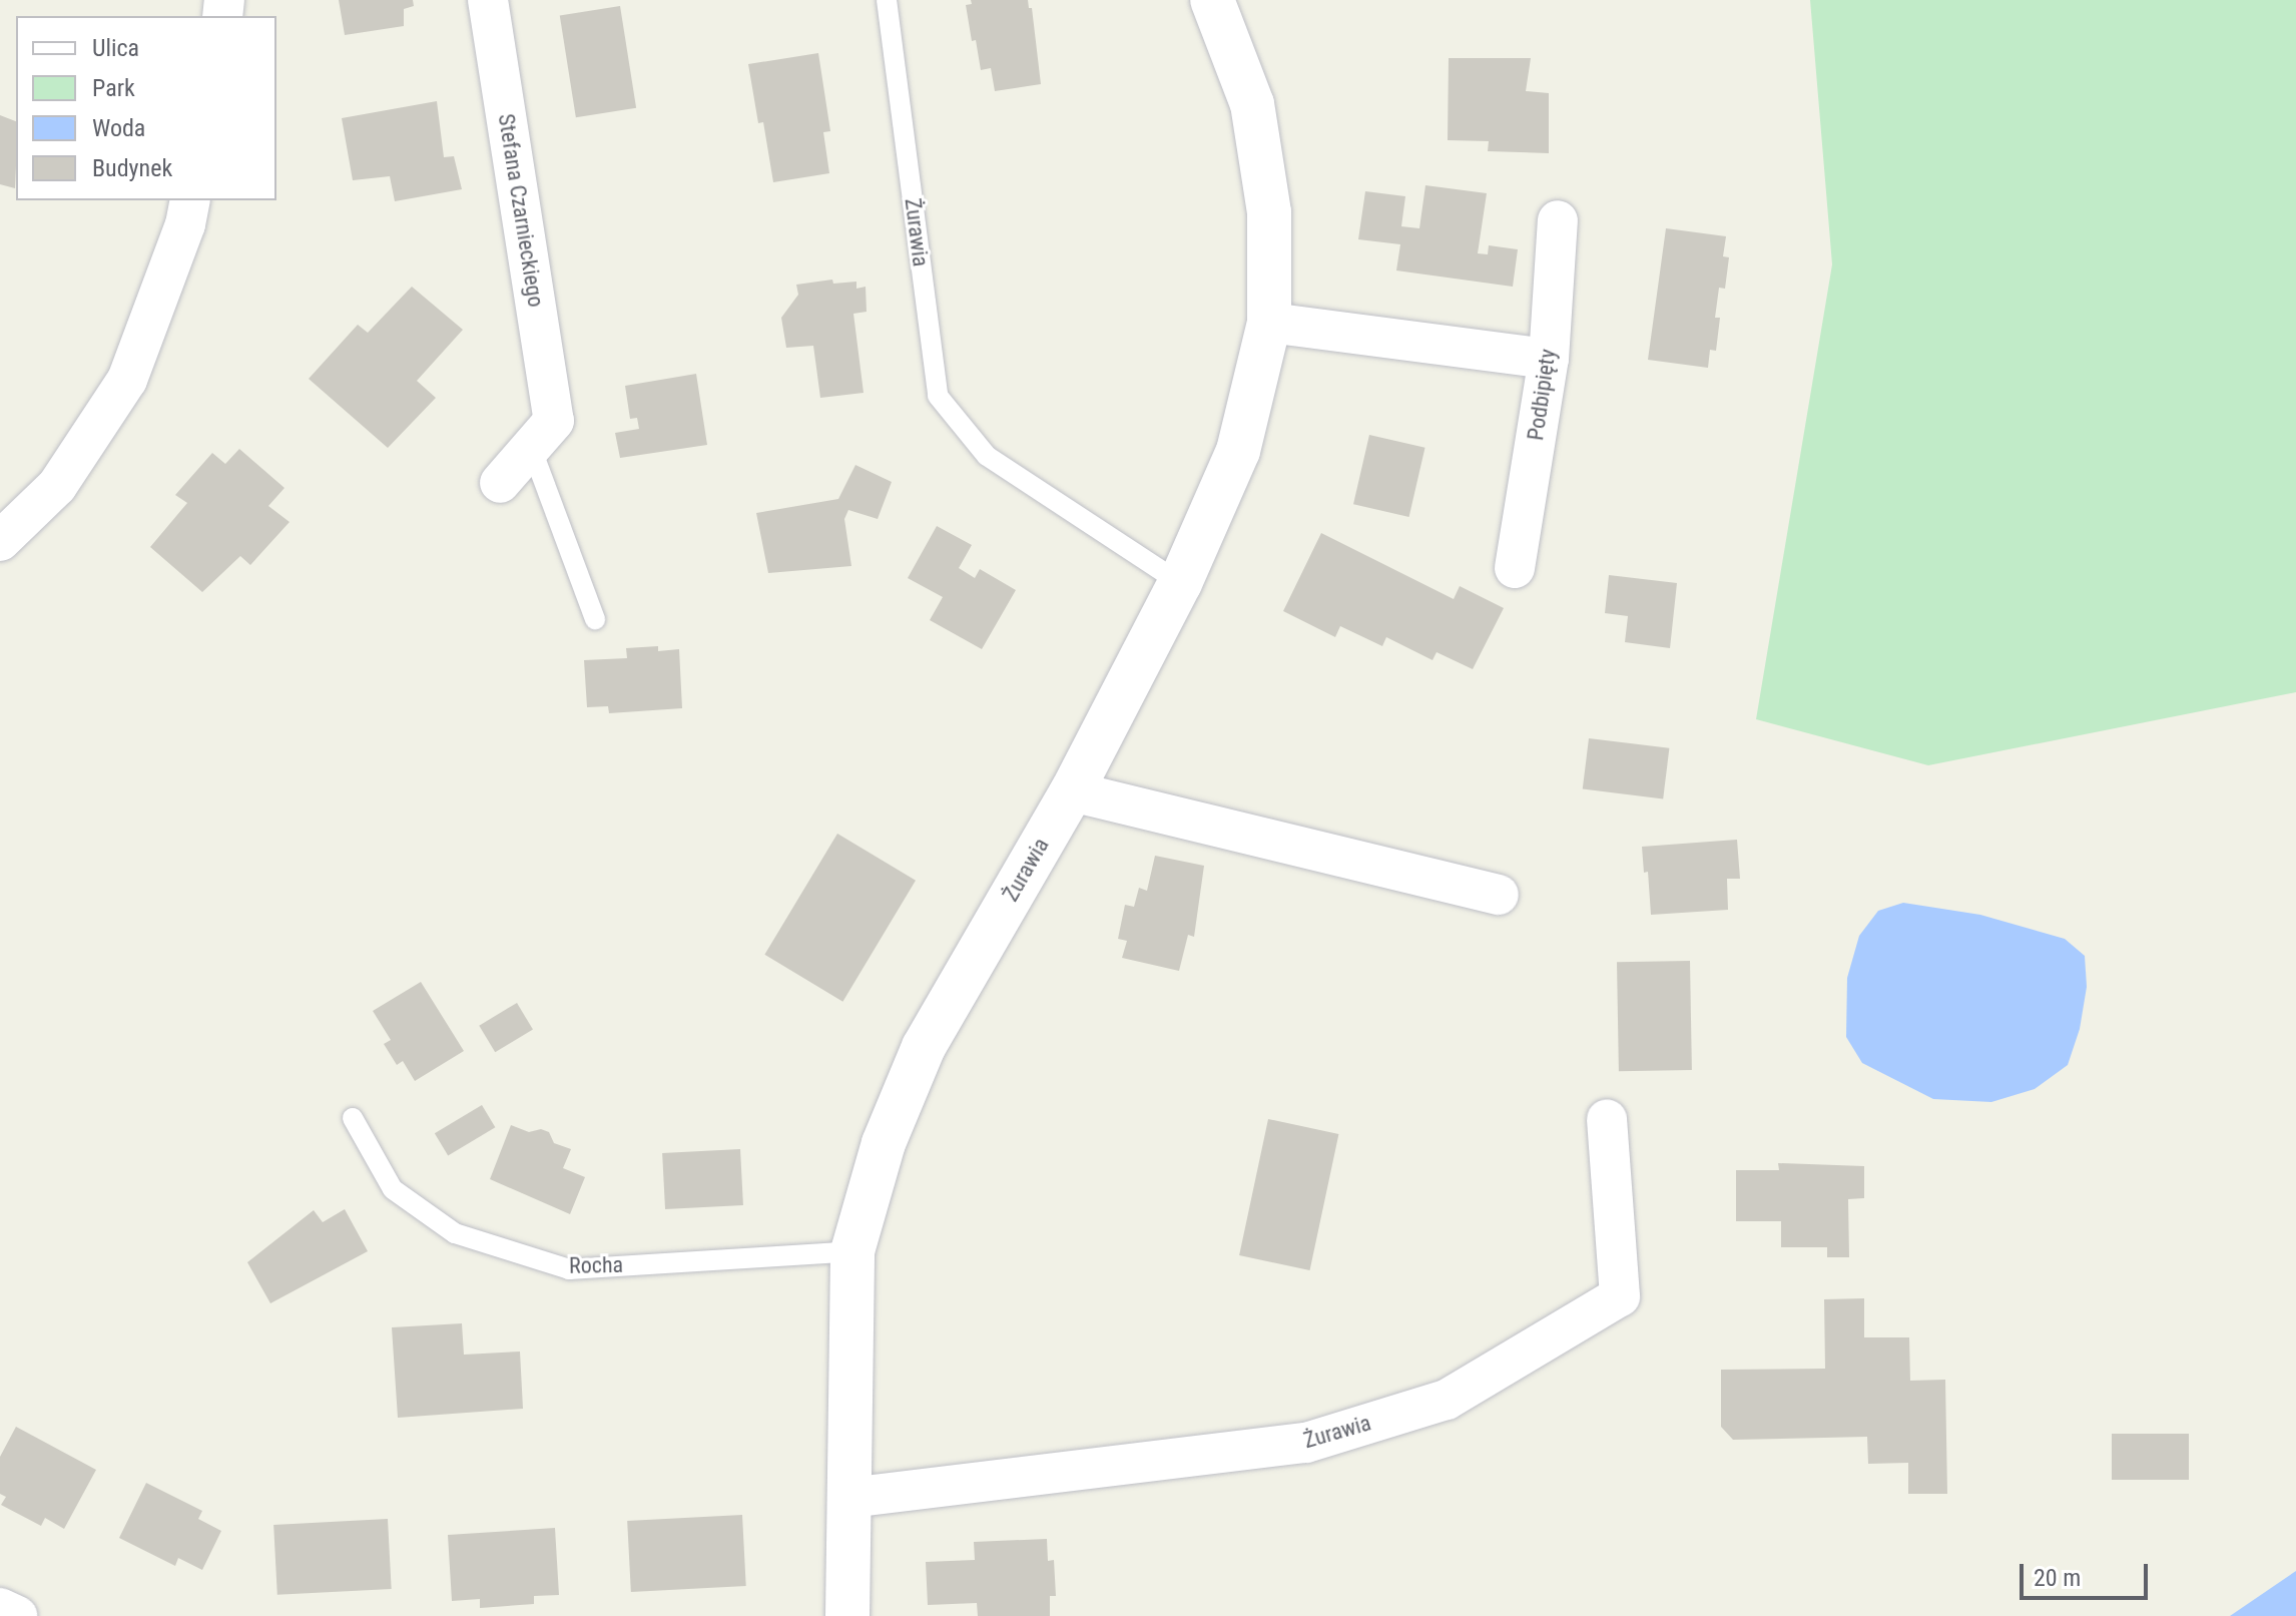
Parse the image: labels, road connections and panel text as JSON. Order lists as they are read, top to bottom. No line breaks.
{"streets":{"street":["Stefana Czarnieckiego","Żurawia","Podbipięty"],"lane":["Rocha"]},"crossings":[["Żurawia","Rocha"]],"legend":["Ulica","Park","Woda","Budynek"],"scale_bar":"20 m"}
